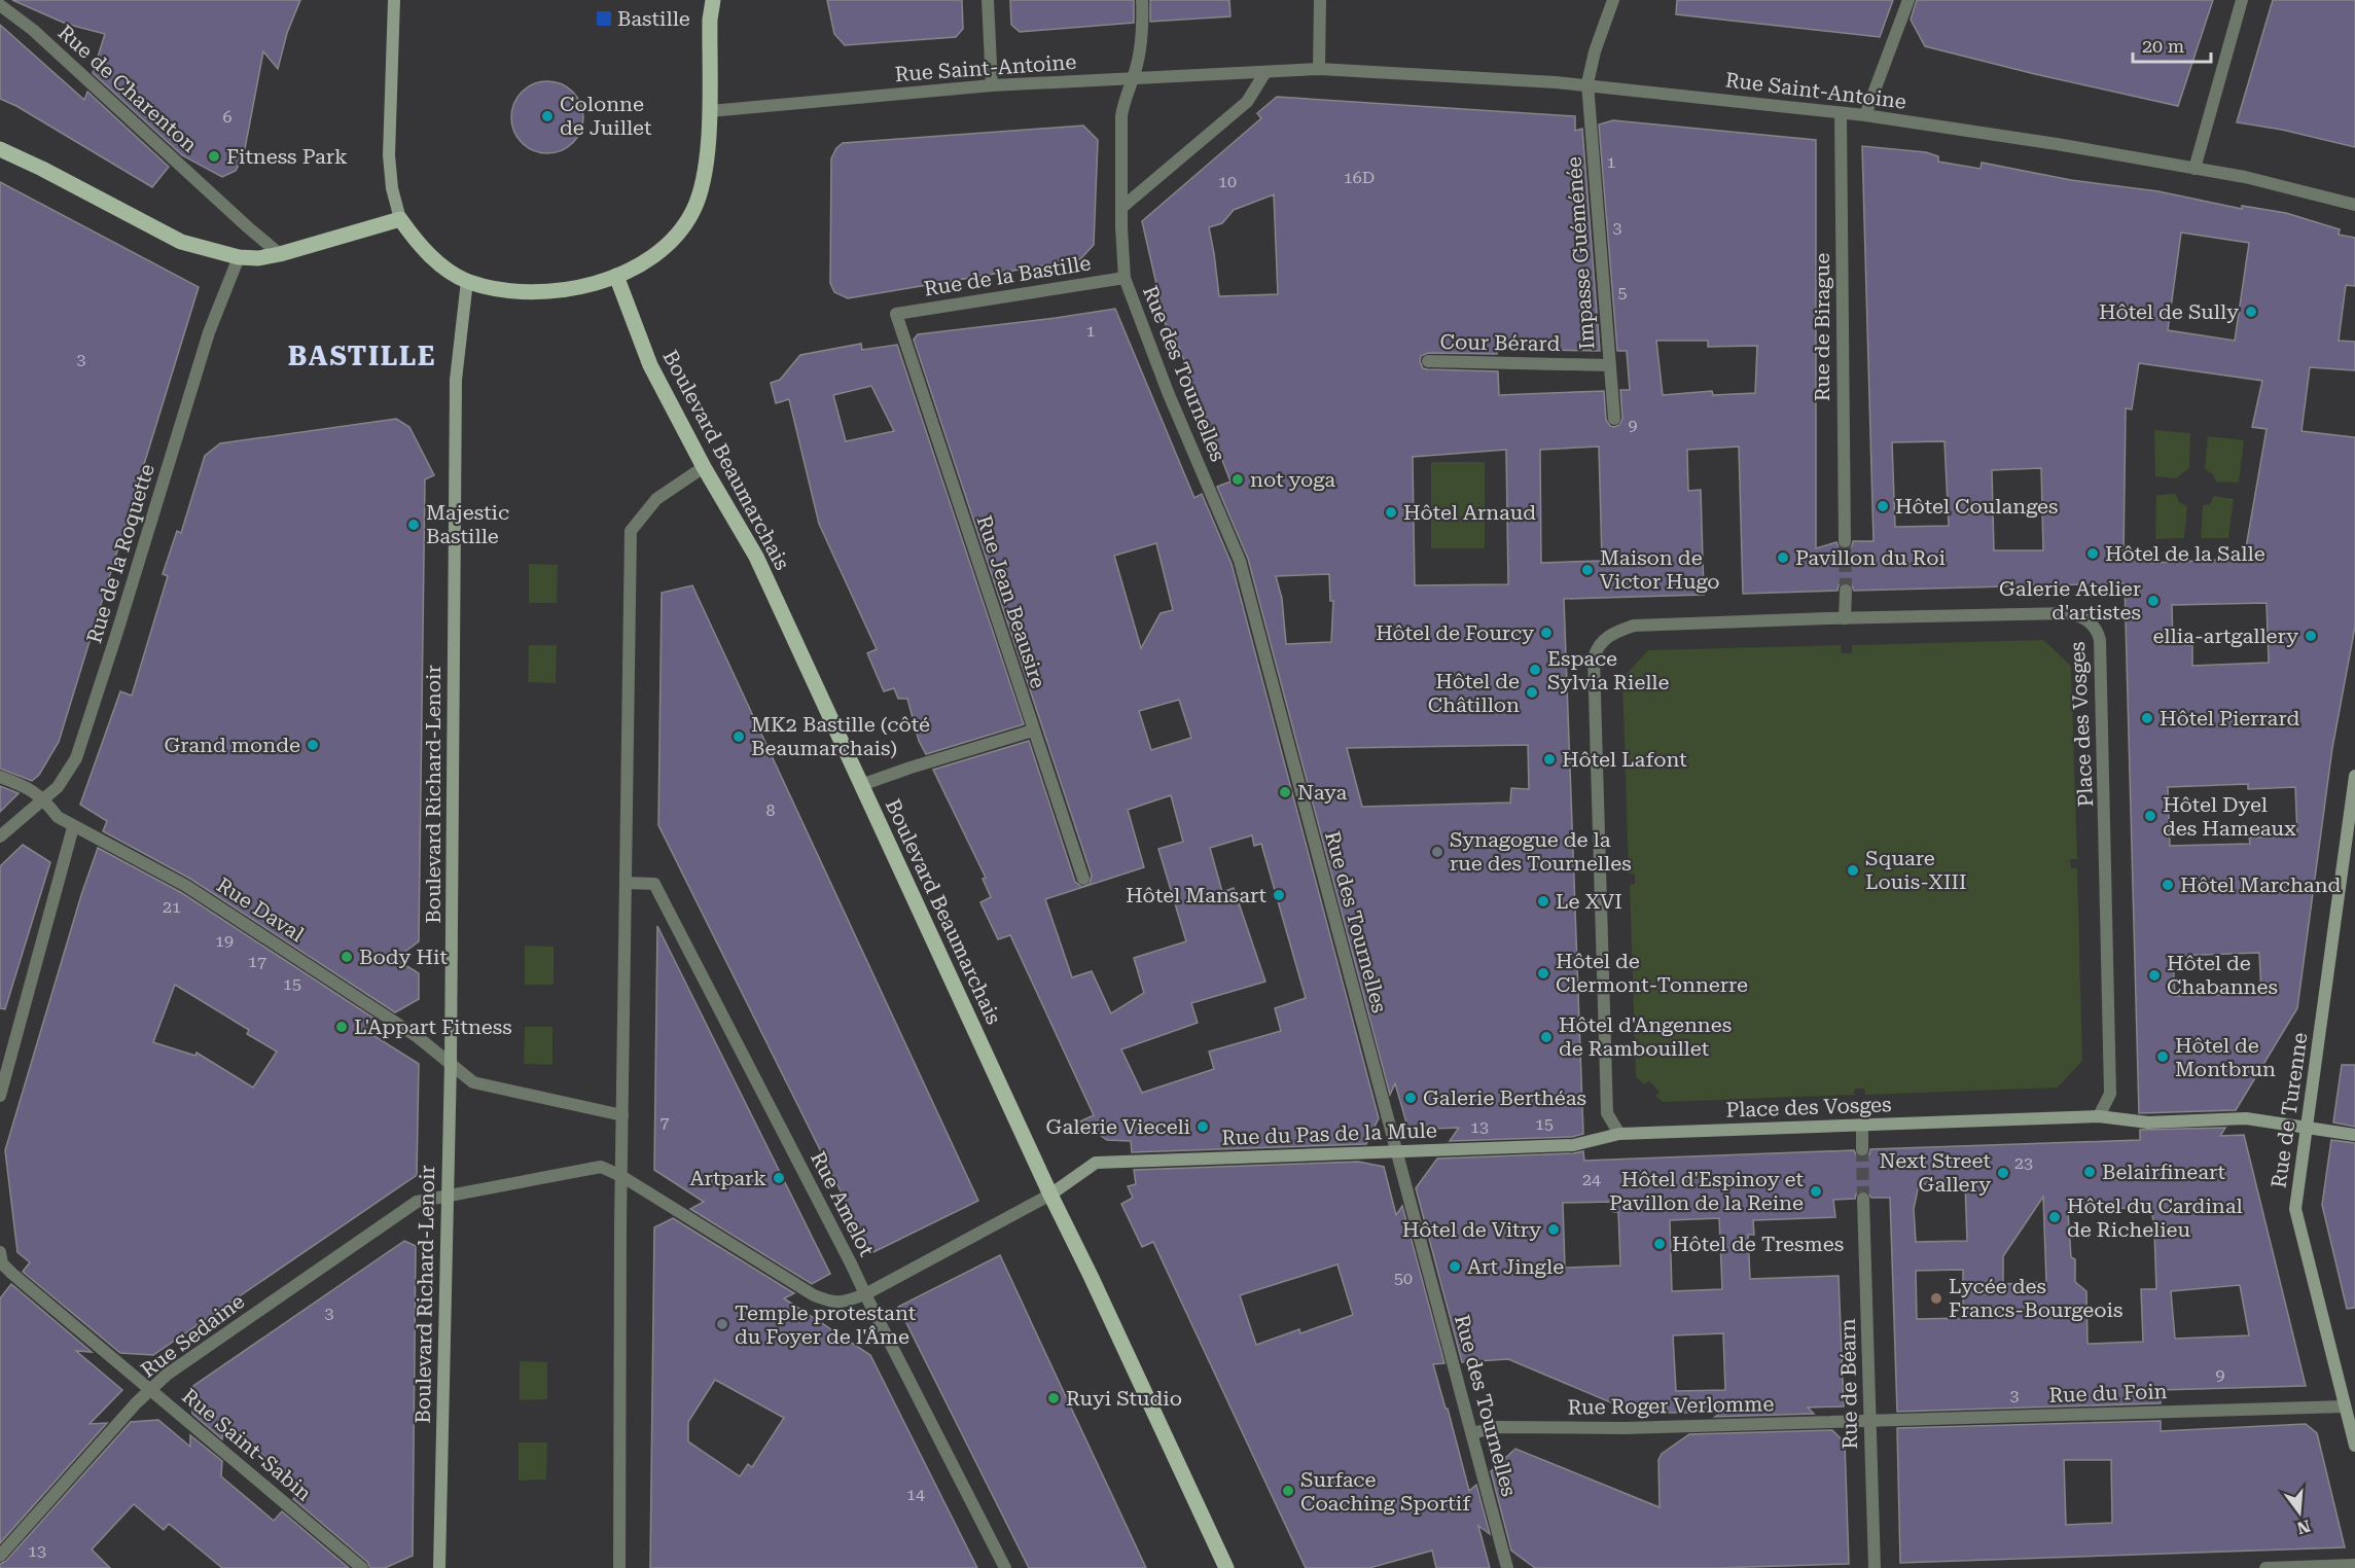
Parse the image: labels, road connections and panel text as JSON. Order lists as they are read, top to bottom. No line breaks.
{"streets":{"main road":["Boulevard Beaumarchais"],"street":["Rue Saint-Antoine","Rue de Charenton","Impasse Guéménée","Rue de la Bastille","Rue de Birague","Cour Bérard","Rue des Tournelles","Rue de la Roquette","Rue Jean Beausire","Place des Vosges","Boulevard Richard-Lenoir","Rue Daval","Rue de Turenne","Rue du Pas de la Mule","Rue Amelot","Rue Sedaine","Rue de Béarn","Rue du Foin","Rue Roger Verlomme","Rue Saint-Sabin"]},"crossings":[["Rue Saint-Antoine","Impasse Guéménée"],["Rue Saint-Antoine","Rue de Birague"],["Rue Saint-Antoine","Rue des Tournelles"],["Impasse Guéménée","Cour Bérard"],["Rue de la Bastille","Rue des Tournelles"],["Rue de la Bastille","Rue Jean Beausire"],["Rue des Tournelles","Rue du Pas de la Mule"],["Rue des Tournelles","Rue Roger Verlomme"],["Boulevard Beaumarchais","Rue du Pas de la Mule"],["Boulevard Beaumarchais","Rue Sedaine"],["Rue de la Roquette","Rue Daval"],["Place des Vosges","Rue du Pas de la Mule"],["Boulevard Richard-Lenoir","Rue Daval"],["Boulevard Richard-Lenoir","Rue Sedaine"],["Rue de Turenne","Rue du Foin"],["Rue du Pas de la Mule","Rue Sedaine"],["Rue Amelot","Rue Sedaine"],["Rue Sedaine","Rue Saint-Sabin"],["Rue de Béarn","Rue du Foin"],["Rue de Béarn","Rue Roger Verlomme"],["Rue du Foin","Rue Roger Verlomme"]],"districts":["BASTILLE"],"places":{"transit":["Bastille"],"other":["Colonne de Juillet","Fitness Park","Hôtel de Sully","not yoga","Hôtel Coulanges","Hôtel Arnaud","Majestic Bastille","Hôtel de la Salle","Pavillon du Roi","Maison de Victor Hugo","Galerie Atelier d'artistes","Hôtel de Fourcy","ellia-artgallery","Espace Sylvia Rielle","Hôtel de Châtillon","Hôtel Pierrard","MK2 Bastille (côté Beaumarchais)","Grand monde","Hôtel Lafont","Naya","Hôtel Dyel des Hameaux","Synagogue de la rue des Tournelles","Square Louis-XIII","Hôtel Marchand","Hôtel Mansart","Le XVI","Body Hit","Hôtel de Clermont-Tonnerre","Hôtel de Chabannes","L'Appart Fitness","Hôtel d'Angennes de Rambouillet","Hôtel de Montbrun","Galerie Berthéas","Galerie Vieceli","Belairfineart","Next Street Gallery","Artpark","Hôtel d'Espinoy et Pavillon de la Reine","Hôtel du Cardinal de Richelieu","Hôtel de Vitry","Hôtel de Tresmes","Art Jingle","Lycée des Francs-Bourgeois","Temple protestant du Foyer de l'Âme","Ruyi Studio","Surface Coaching Sportif"]},"house_numbers":["6","1","16D","10","3","5","1","3","9","8","21","19","17","15","7","15","13","23","24","50","3","9","3","14","13"],"scale_bar":"20 m","north":"bottom"}
